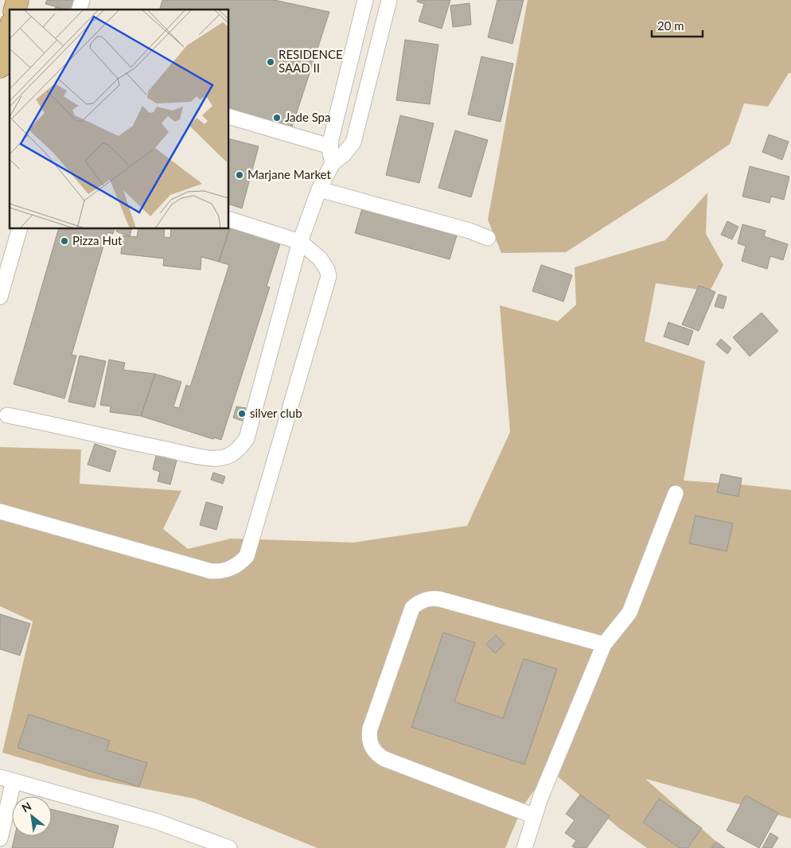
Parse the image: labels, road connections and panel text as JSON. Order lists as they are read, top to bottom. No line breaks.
{"places":["RESIDENCE SAAD II","Jade Spa","Marjane Market","Pizza Hut","silver club"],"scale_bar":"20 m","north":"top left"}
